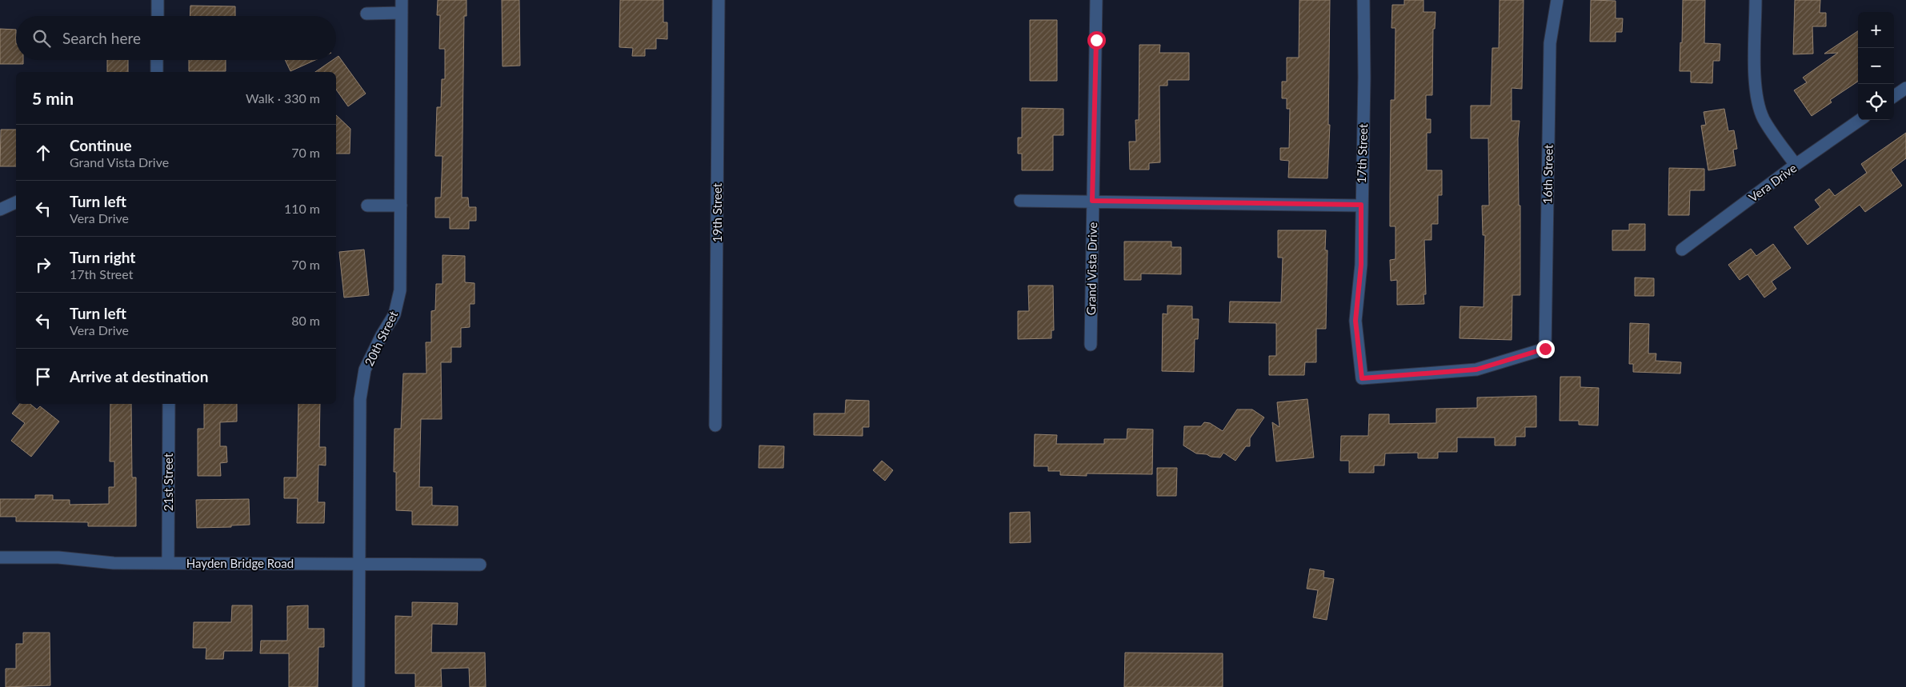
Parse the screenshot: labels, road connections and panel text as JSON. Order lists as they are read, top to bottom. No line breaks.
{"streets":{"street":["17th Street","16th Street","Vera Drive","19th Street","Grand Vista Drive","20th Street","21st Street","Hayden Bridge Road"]},"crossings":[["17th Street","16th Street"],["20th Street","Hayden Bridge Road"],["21st Street","Hayden Bridge Road"]],"page":{"map_buttons":["+","−"],"search":"Search here","heading":["5 min","Walk · 330 m"],"list":[["Continue","Grand Vista Drive","70 m"],["Turn left","Vera Drive","110 m"],["Turn right","17th Street","70 m"],["Turn left","Vera Drive","80 m"],"Arrive at destination"]}}
